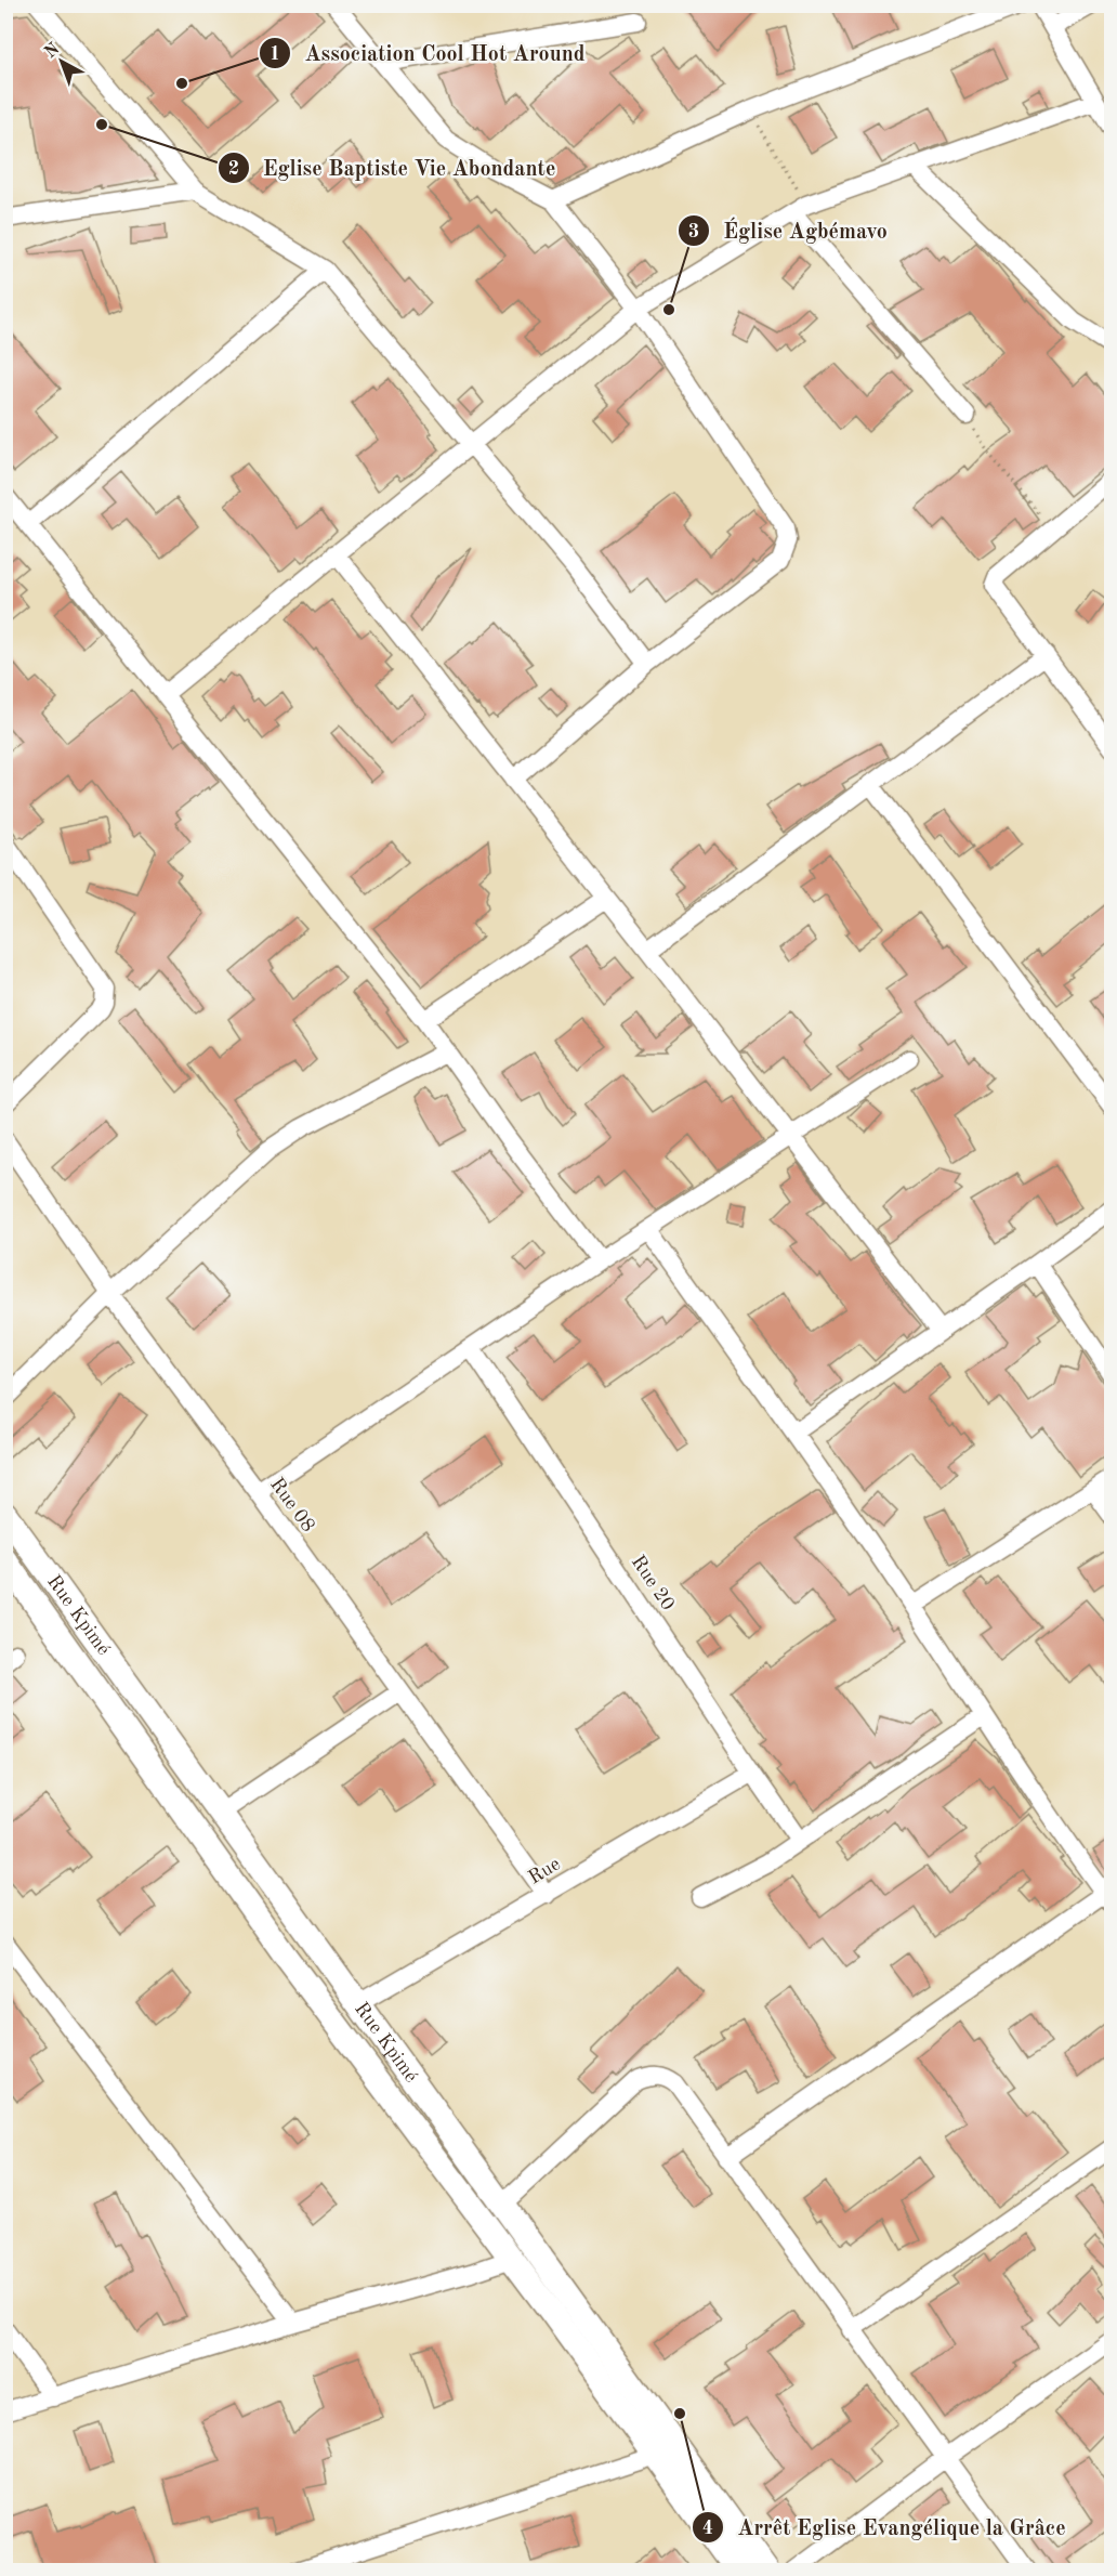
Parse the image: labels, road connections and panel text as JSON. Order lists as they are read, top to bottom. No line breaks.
{"streets":{"main road":["Rue Kpimé"],"street":["Rue 08","Rue 20","Rue"]},"crossings":[["Rue 08","Rue"],["Rue 20","Rue"],["Rue Kpimé","Rue"]],"places":["Association Cool Hot Around","Eglise Baptiste Vie Abondante","Église Agbémavo","Arrêt Eglise Evangélique la Grâce"],"north":"top left"}
